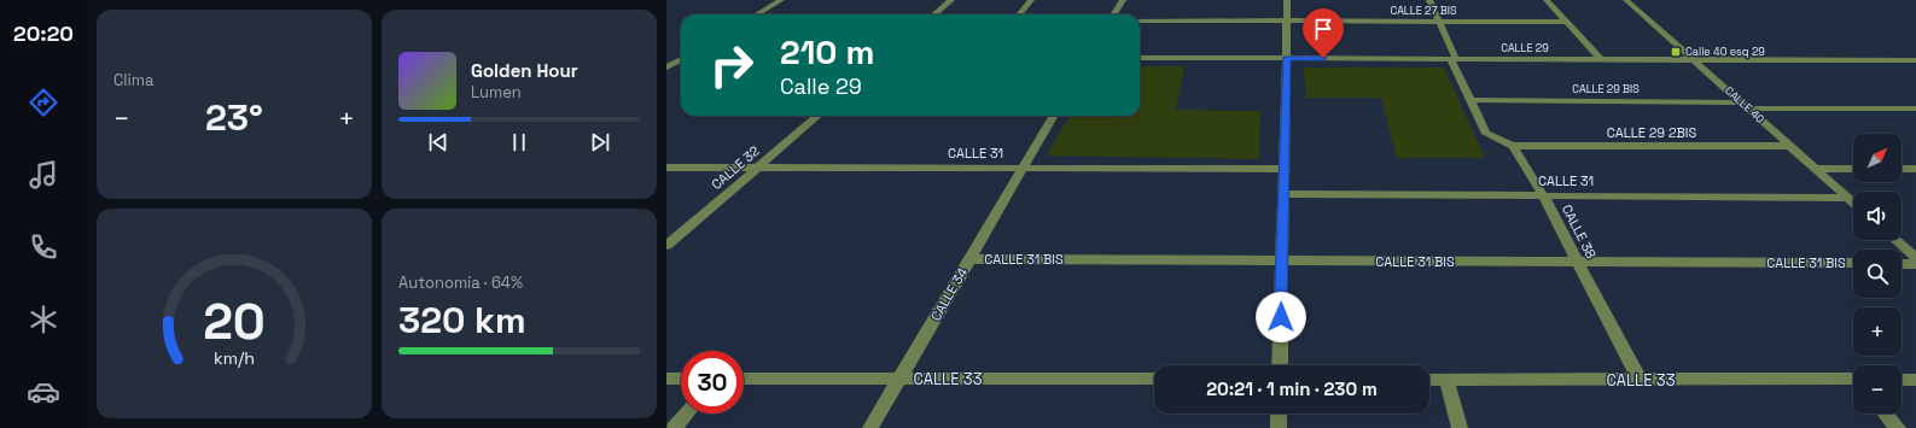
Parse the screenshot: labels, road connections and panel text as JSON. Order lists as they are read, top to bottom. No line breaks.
{"streets":{"street":["CALLE 27 BIS","CALLE 29","CALLE 29 BIS","CALLE 40","CALLE 29 2BIS","CALLE 31","CALLE 32","CALLE 38","CALLE 31 BIS","CALLE 34","CALLE 33"]},"crossings":[["CALLE 29","CALLE 40"],["CALLE 29 BIS","CALLE 40"],["CALLE 40","CALLE 29 2BIS"],["CALLE 40","CALLE 31"],["CALLE 29 2BIS","CALLE 38"],["CALLE 31","CALLE 32"],["CALLE 31","CALLE 38"],["CALLE 31","CALLE 34"],["CALLE 38","CALLE 31 BIS"],["CALLE 38","CALLE 33"],["CALLE 31 BIS","CALLE 34"],["CALLE 34","CALLE 33"]],"places":{"transit":["Calle 40 esq 29"]},"north":"top right","page":{"tabs":"20:20","tile":["Clima",["Autonomía · 64%","320 km"]],"turn":["210 m","Calle 29"],"song":["Golden Hour","Lumen"],"heat":["−","23°","+"],"map_buttons":["+","−"],"limit":"30","trip":"20:21 · 1 min · 230 m","gauge":["20","km/h"]}}
